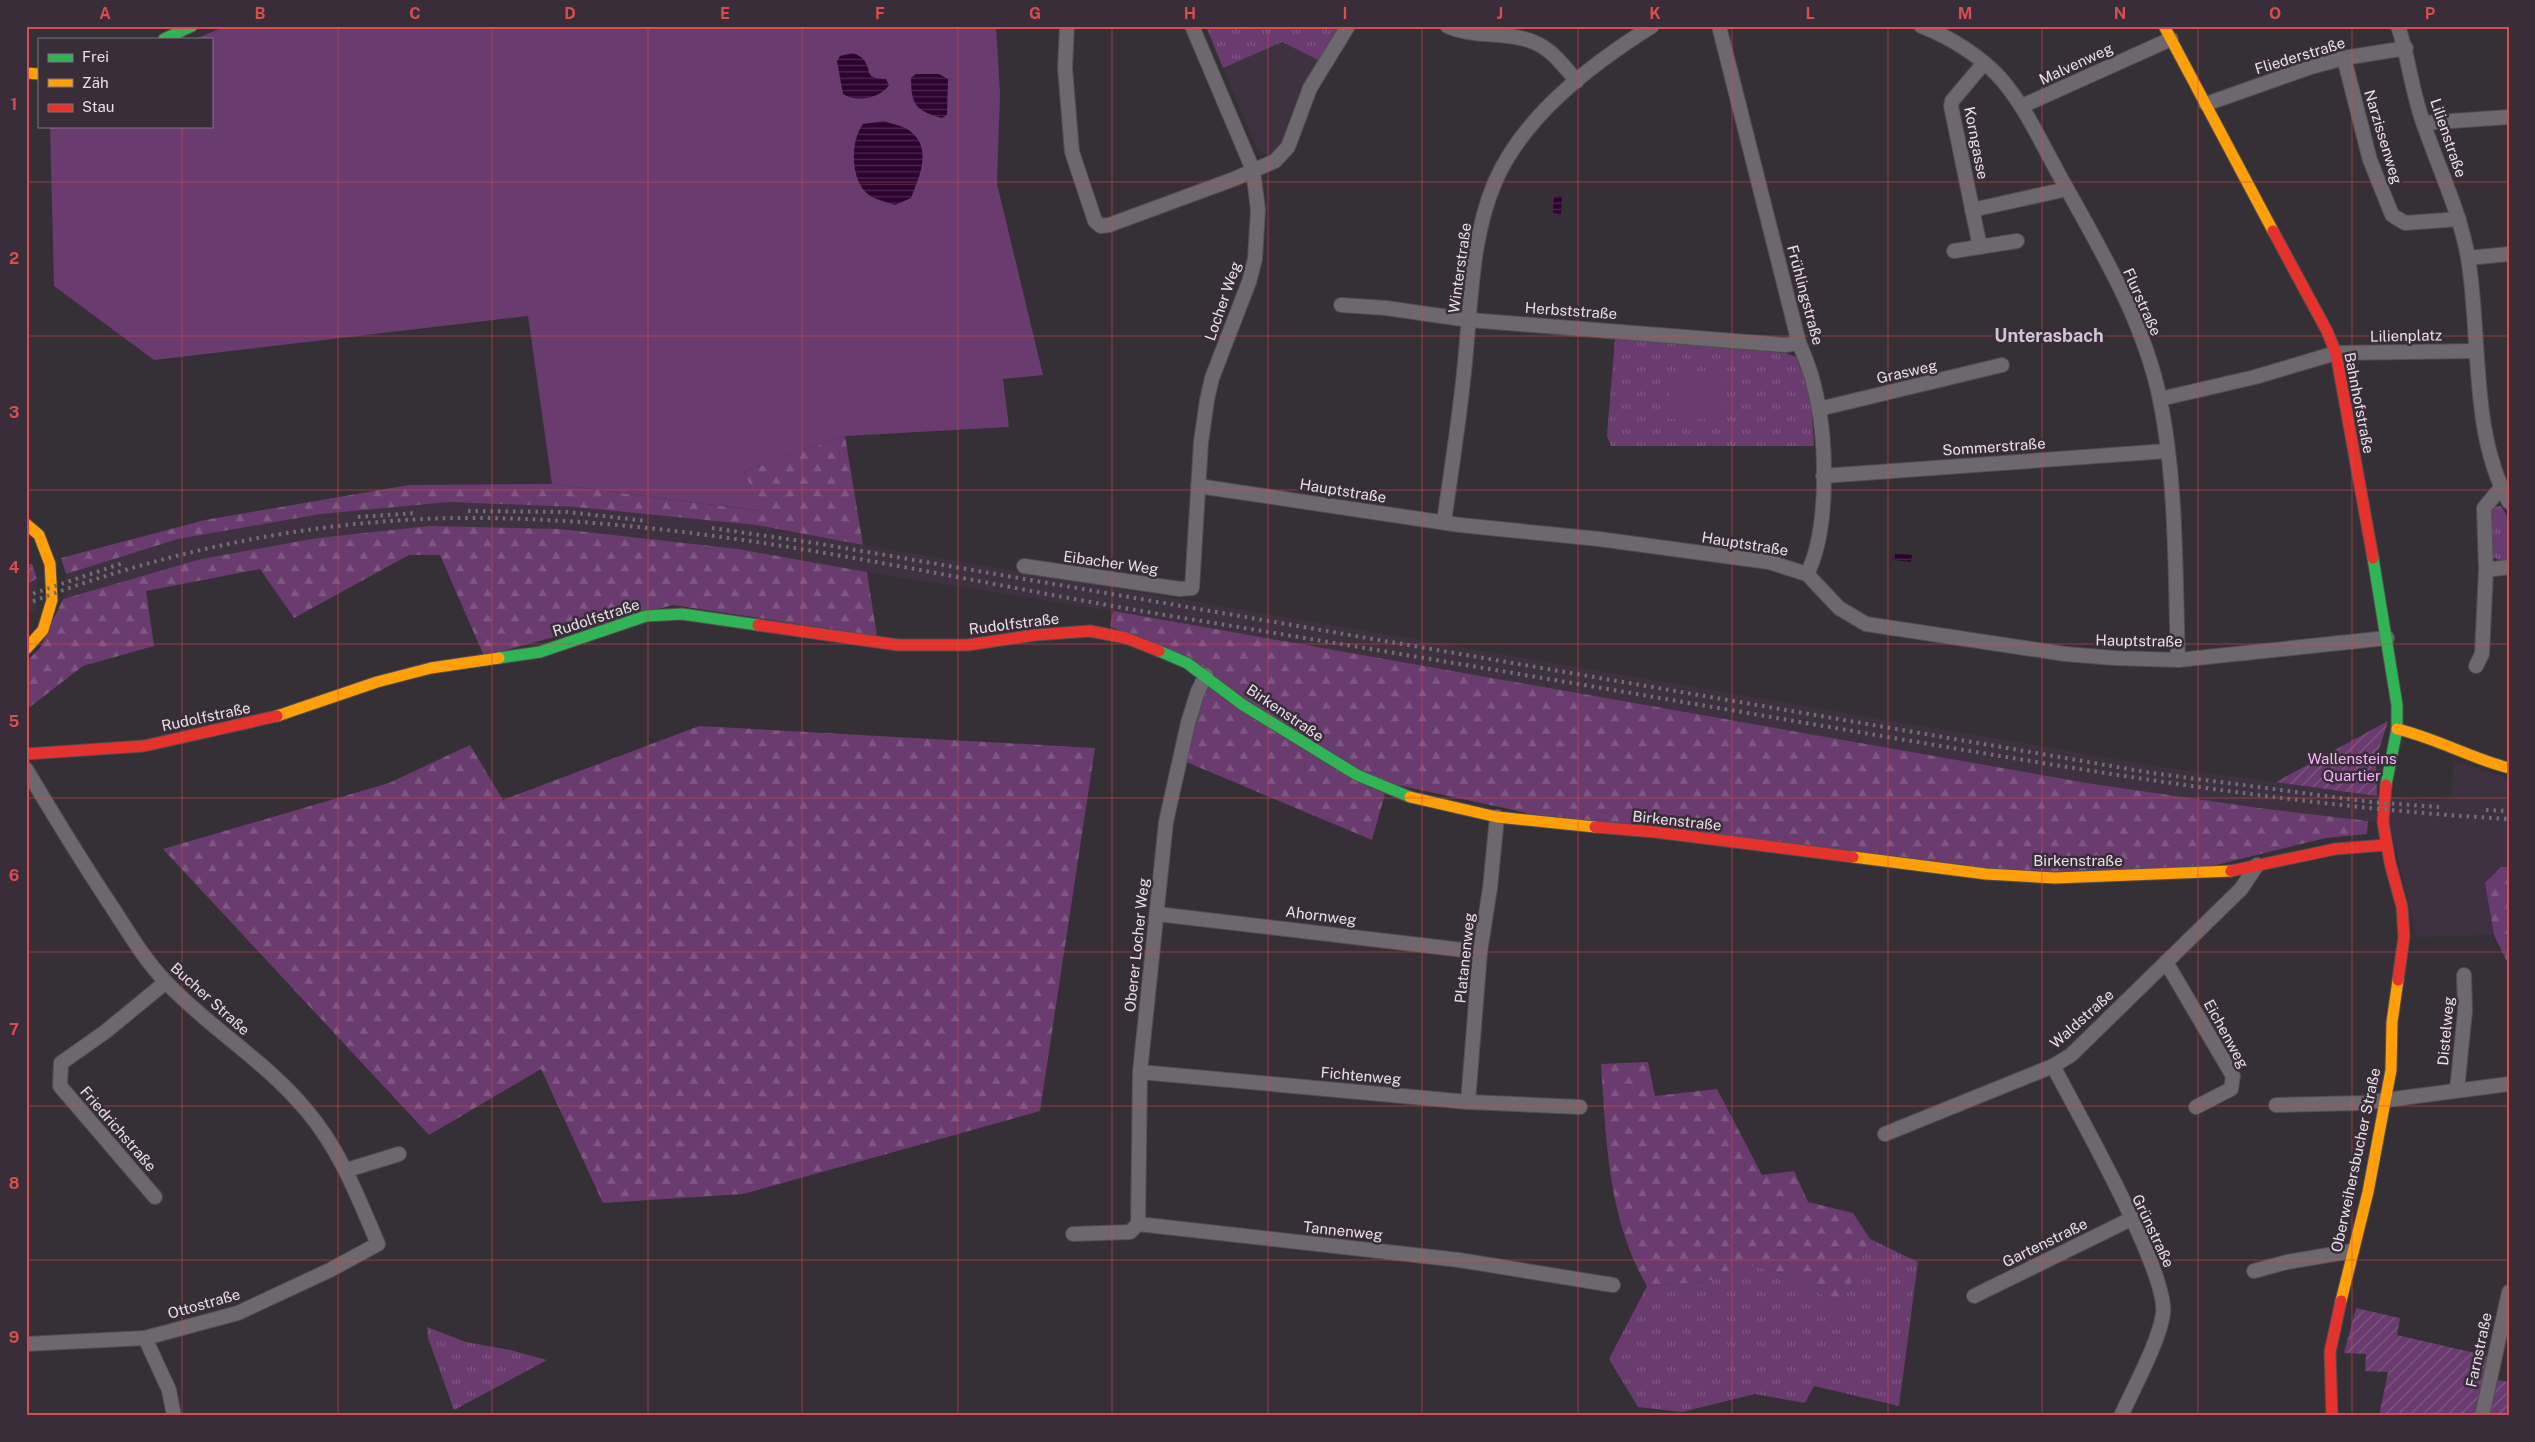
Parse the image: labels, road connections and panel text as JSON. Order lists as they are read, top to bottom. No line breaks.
{"streets":{"street":["Fliederstraße","Malvenweg","Narzissenweg","Lilienstraße","Korngasse","Winterstraße","Frühlingstraße","Locher Weg","Flurstraße","Herbststraße","Lilienplatz","Grasweg","Bahnhofstraße","Sommerstraße","Hauptstraße","Eibacher Weg","Rudolfstraße","Birkenstraße","Ahornweg","Oberer Locher Weg","Platanenweg","Bucher Straße","Waldstraße","Distelweg","Eichenweg","Fichtenweg","Friedrichstraße","Oberweihersbucher Straße","Tannenweg","Grünstraße","Gartenstraße","Ottostraße","Farnstraße"]},"crossings":[["Fliederstraße","Narzissenweg"],["Fliederstraße","Lilienstraße"],["Fliederstraße","Bahnhofstraße"],["Malvenweg","Flurstraße"],["Malvenweg","Bahnhofstraße"],["Narzissenweg","Lilienstraße"],["Korngasse","Flurstraße"],["Winterstraße","Herbststraße"],["Winterstraße","Hauptstraße"],["Frühlingstraße","Herbststraße"],["Frühlingstraße","Grasweg"],["Frühlingstraße","Sommerstraße"],["Frühlingstraße","Hauptstraße"],["Locher Weg","Hauptstraße"],["Locher Weg","Eibacher Weg"],["Flurstraße","Lilienplatz"],["Flurstraße","Sommerstraße"],["Flurstraße","Hauptstraße"],["Lilienplatz","Bahnhofstraße"],["Bahnhofstraße","Hauptstraße"],["Bahnhofstraße","Oberweihersbucher Straße"],["Rudolfstraße","Birkenstraße"],["Rudolfstraße","Oberer Locher Weg"],["Birkenstraße","Oberer Locher Weg"],["Birkenstraße","Platanenweg"],["Birkenstraße","Waldstraße"],["Ahornweg","Oberer Locher Weg"],["Ahornweg","Platanenweg"],["Oberer Locher Weg","Fichtenweg"],["Oberer Locher Weg","Tannenweg"],["Platanenweg","Fichtenweg"],["Bucher Straße","Friedrichstraße"],["Bucher Straße","Ottostraße"],["Waldstraße","Eichenweg"],["Waldstraße","Grünstraße"],["Grünstraße","Gartenstraße"]],"districts":["Unterasbach"],"parks":["Wallensteins Quartier"],"legend":["Frei","Zäh","Stau"],"grid":{"columns":["A","B","C","D","E","F","G","H","I","J","K","L","M","N","O","P"],"rows":["1","2","3","4","5","6","7","8","9"]}}
